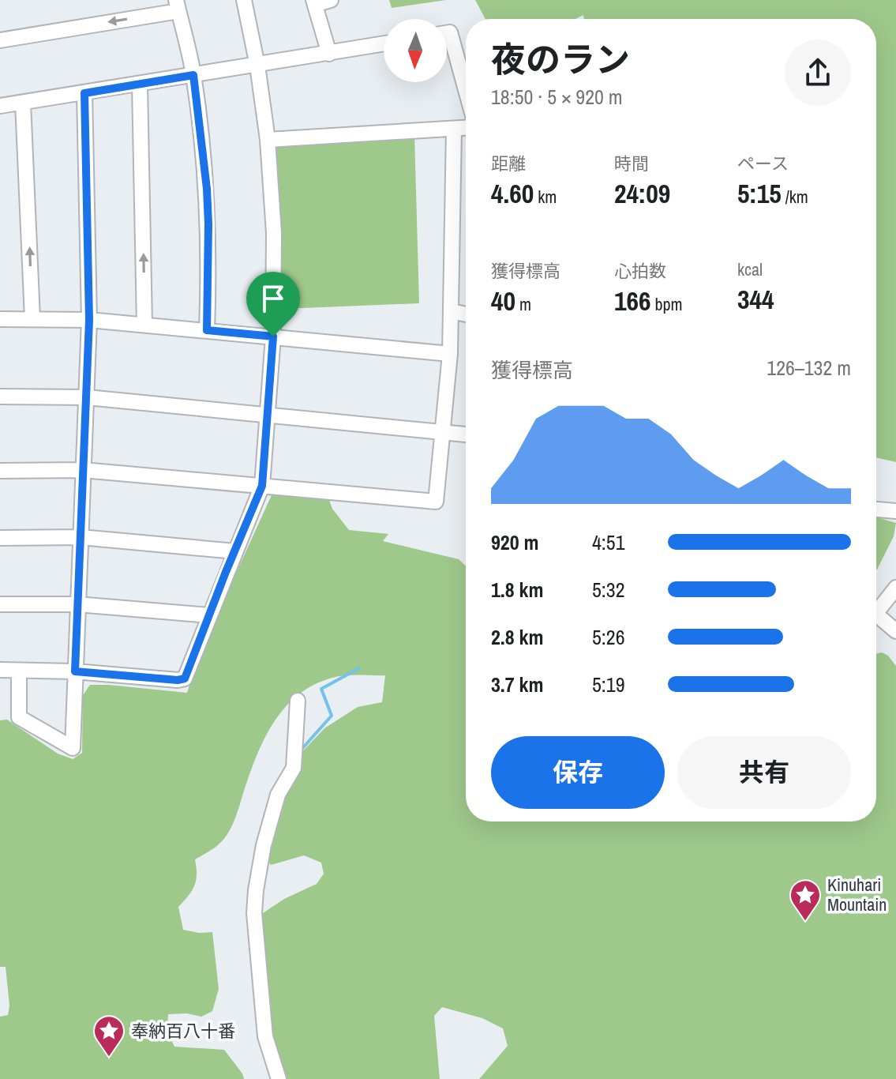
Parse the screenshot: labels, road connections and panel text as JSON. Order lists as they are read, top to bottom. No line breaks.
{"places":{"place":["Kinuhari Mountain","奉納百八十番"]},"north":"bottom","page":{"heading":["夜のラン","18:50 · 5 × 920 m"],"stats":[["距離","4.60 km"],["時間","24:09"],["ペース","5:15 /km"],["獲得標高","40 m"],["心拍数","166 bpm"],["kcal","344"]],"chart":["獲得標高","126–132 m"],"list":[{"name":"920 m","note":"4:51"},{"name":"1.8 km","note":"5:32"},{"name":"2.8 km","note":"5:26"},{"name":"3.7 km","note":"5:19"}],"buttons":["保存","共有"]}}
